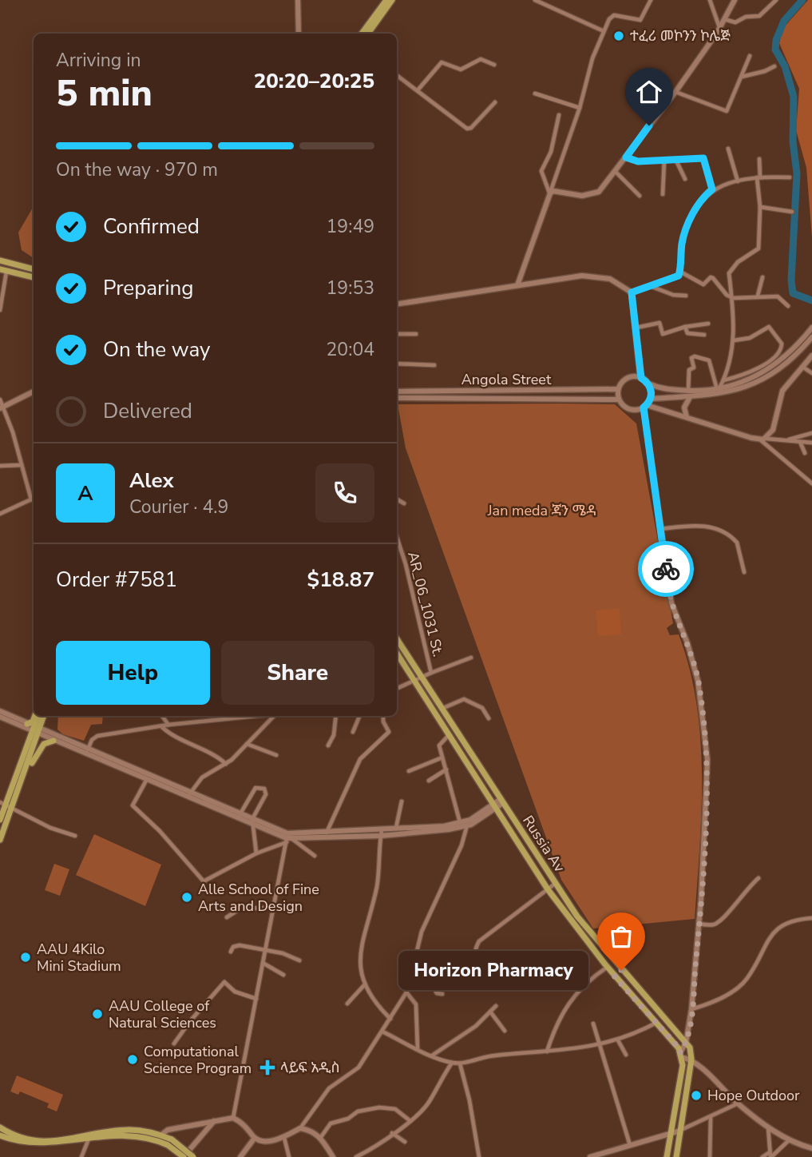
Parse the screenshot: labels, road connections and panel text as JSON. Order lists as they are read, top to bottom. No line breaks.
{"streets":{"main road":["Angola Street","Russia Av"],"street":["AR_06_1031 St."]},"crossings":[["AR_06_1031 St.","Russia Av"]],"parks":["Jan meda ጃን ሜዳ"],"places":{"other":["ተፈሪ መኮንን ኮሌጅ","Alle School of Fine Arts and Design","AAU 4Kilo Mini Stadium","Horizon Pharmacy","AAU College of Natural Sciences","Computational Science Program","Hope Outdoor"],"health":["ላይፍ አዲስ"]},"page":{"heading":["5 min","Arriving in","20:20–20:25"],"panel":["Alex","Courier · 4.9","Order #7581","$18.87"],"bar":"On the way · 970 m","list":[["Confirmed","19:49"],["Preparing","19:53"],["On the way","20:04"],"Delivered"],"round":"A","buttons":["Help","Share"],"bubble":"Horizon Pharmacy"}}
